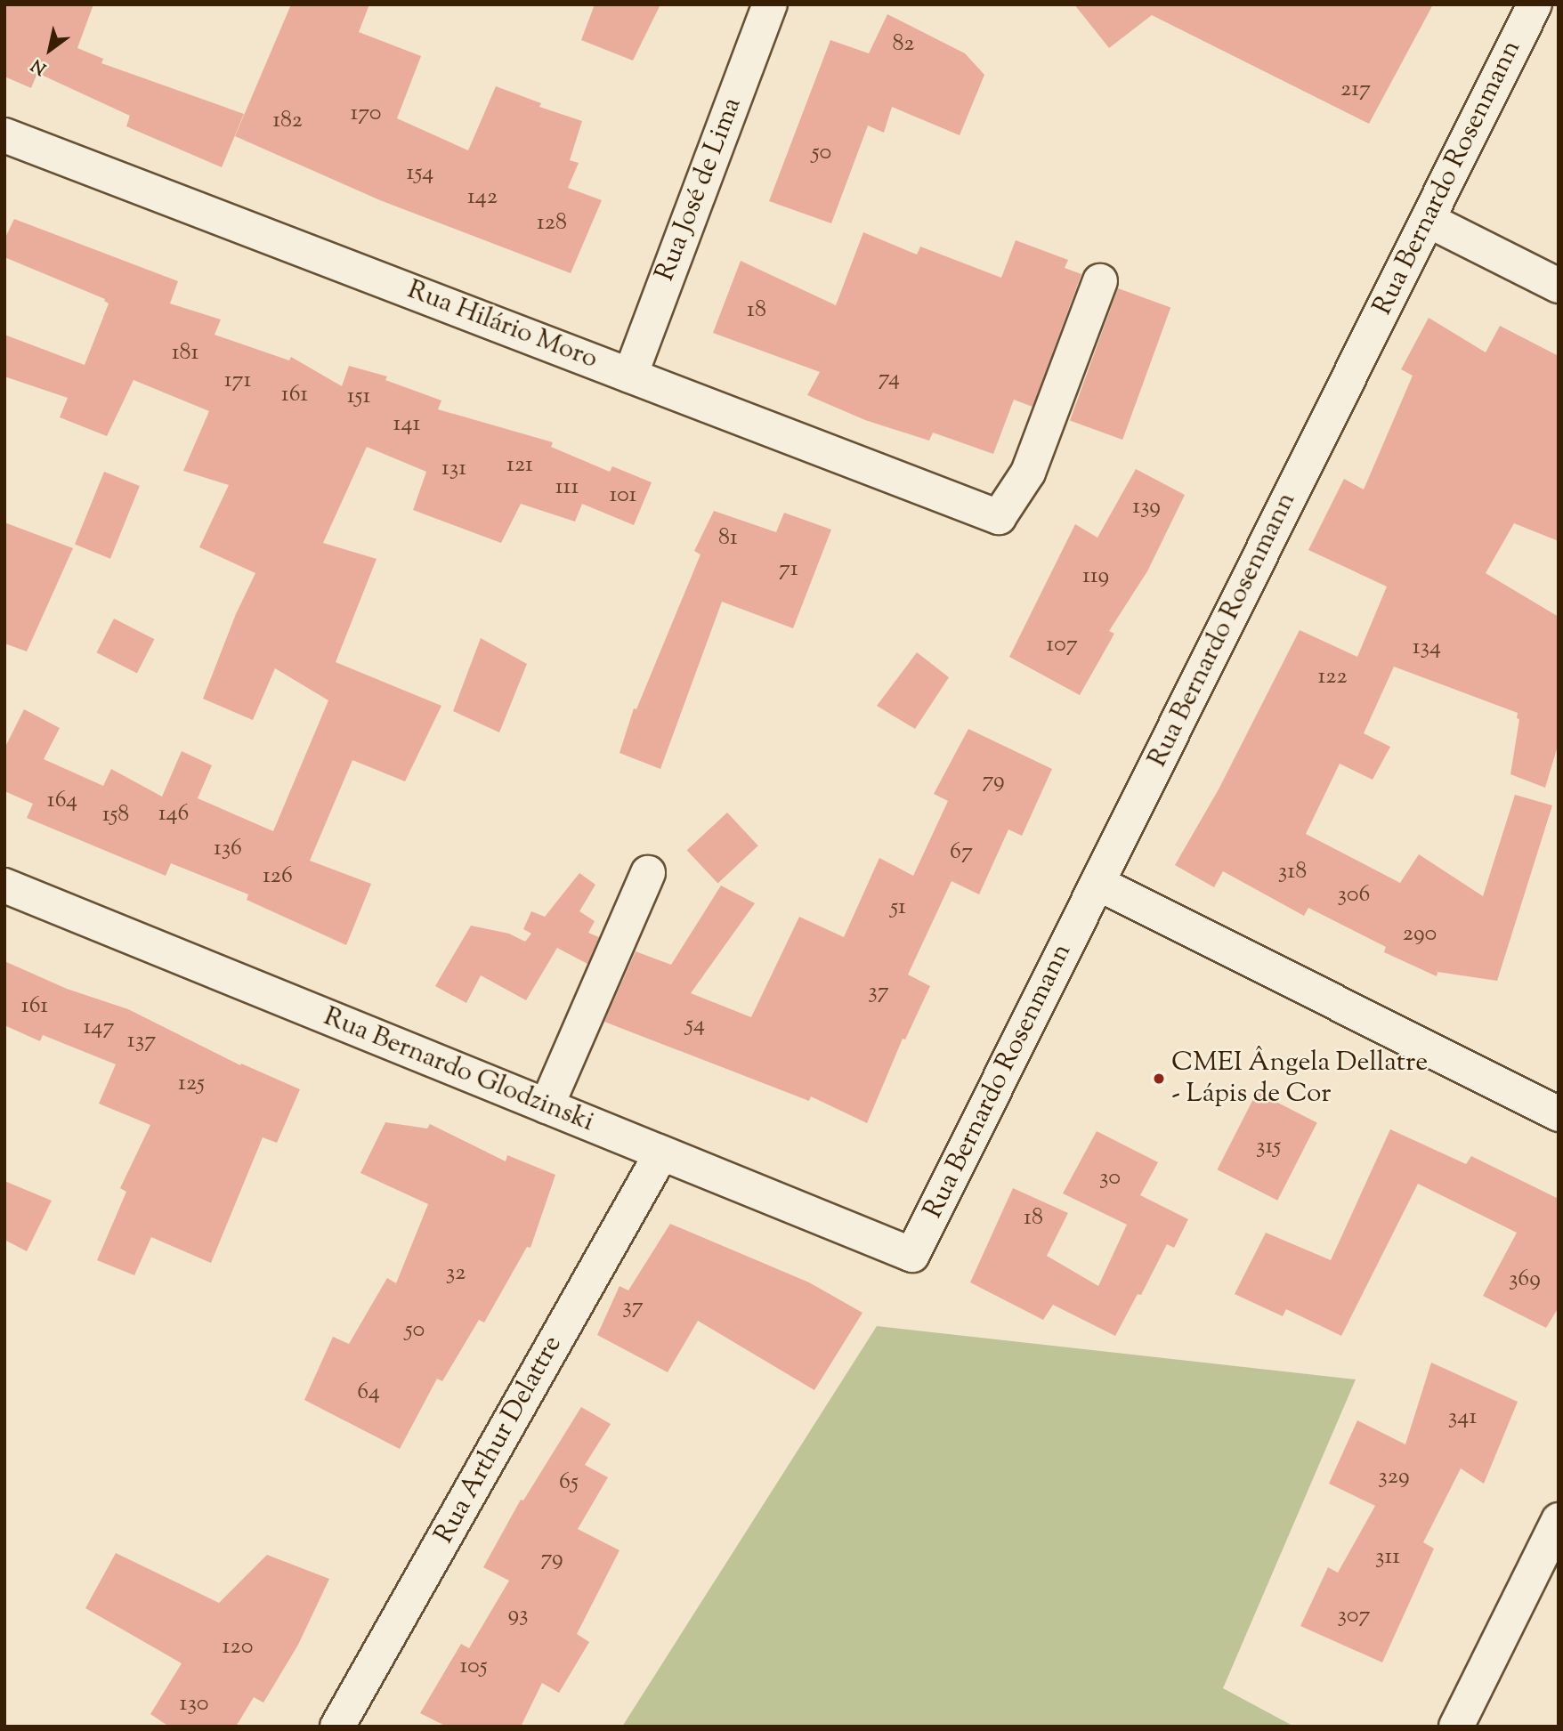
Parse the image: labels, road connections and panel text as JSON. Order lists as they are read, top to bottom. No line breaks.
{"streets":{"street":["Rua Bernardo Rosenmann","Rua José de Lima","Rua Hilário Moro","Rua Bernardo Glodzinski","Rua Arthur Delattre"]},"crossings":[["Rua Bernardo Rosenmann","Rua Bernardo Glodzinski"],["Rua José de Lima","Rua Hilário Moro"],["Rua Bernardo Glodzinski","Rua Arthur Delattre"]],"places":["CMEI Ângela Dellatre - Lápis de Cor"],"house_numbers":["82","217","170","182","50","154","142","128","18","181","74","171","161","151","141","121","131","111","101","139","81","71","119","107","134","122","79","164","146","158","136","67","318","126","306","51","290","37","161","54","147","137","125","315","30","18","32","369","37","50","64","341","329","65","311","79","93","307","120","105","130"],"north":"bottom left"}
